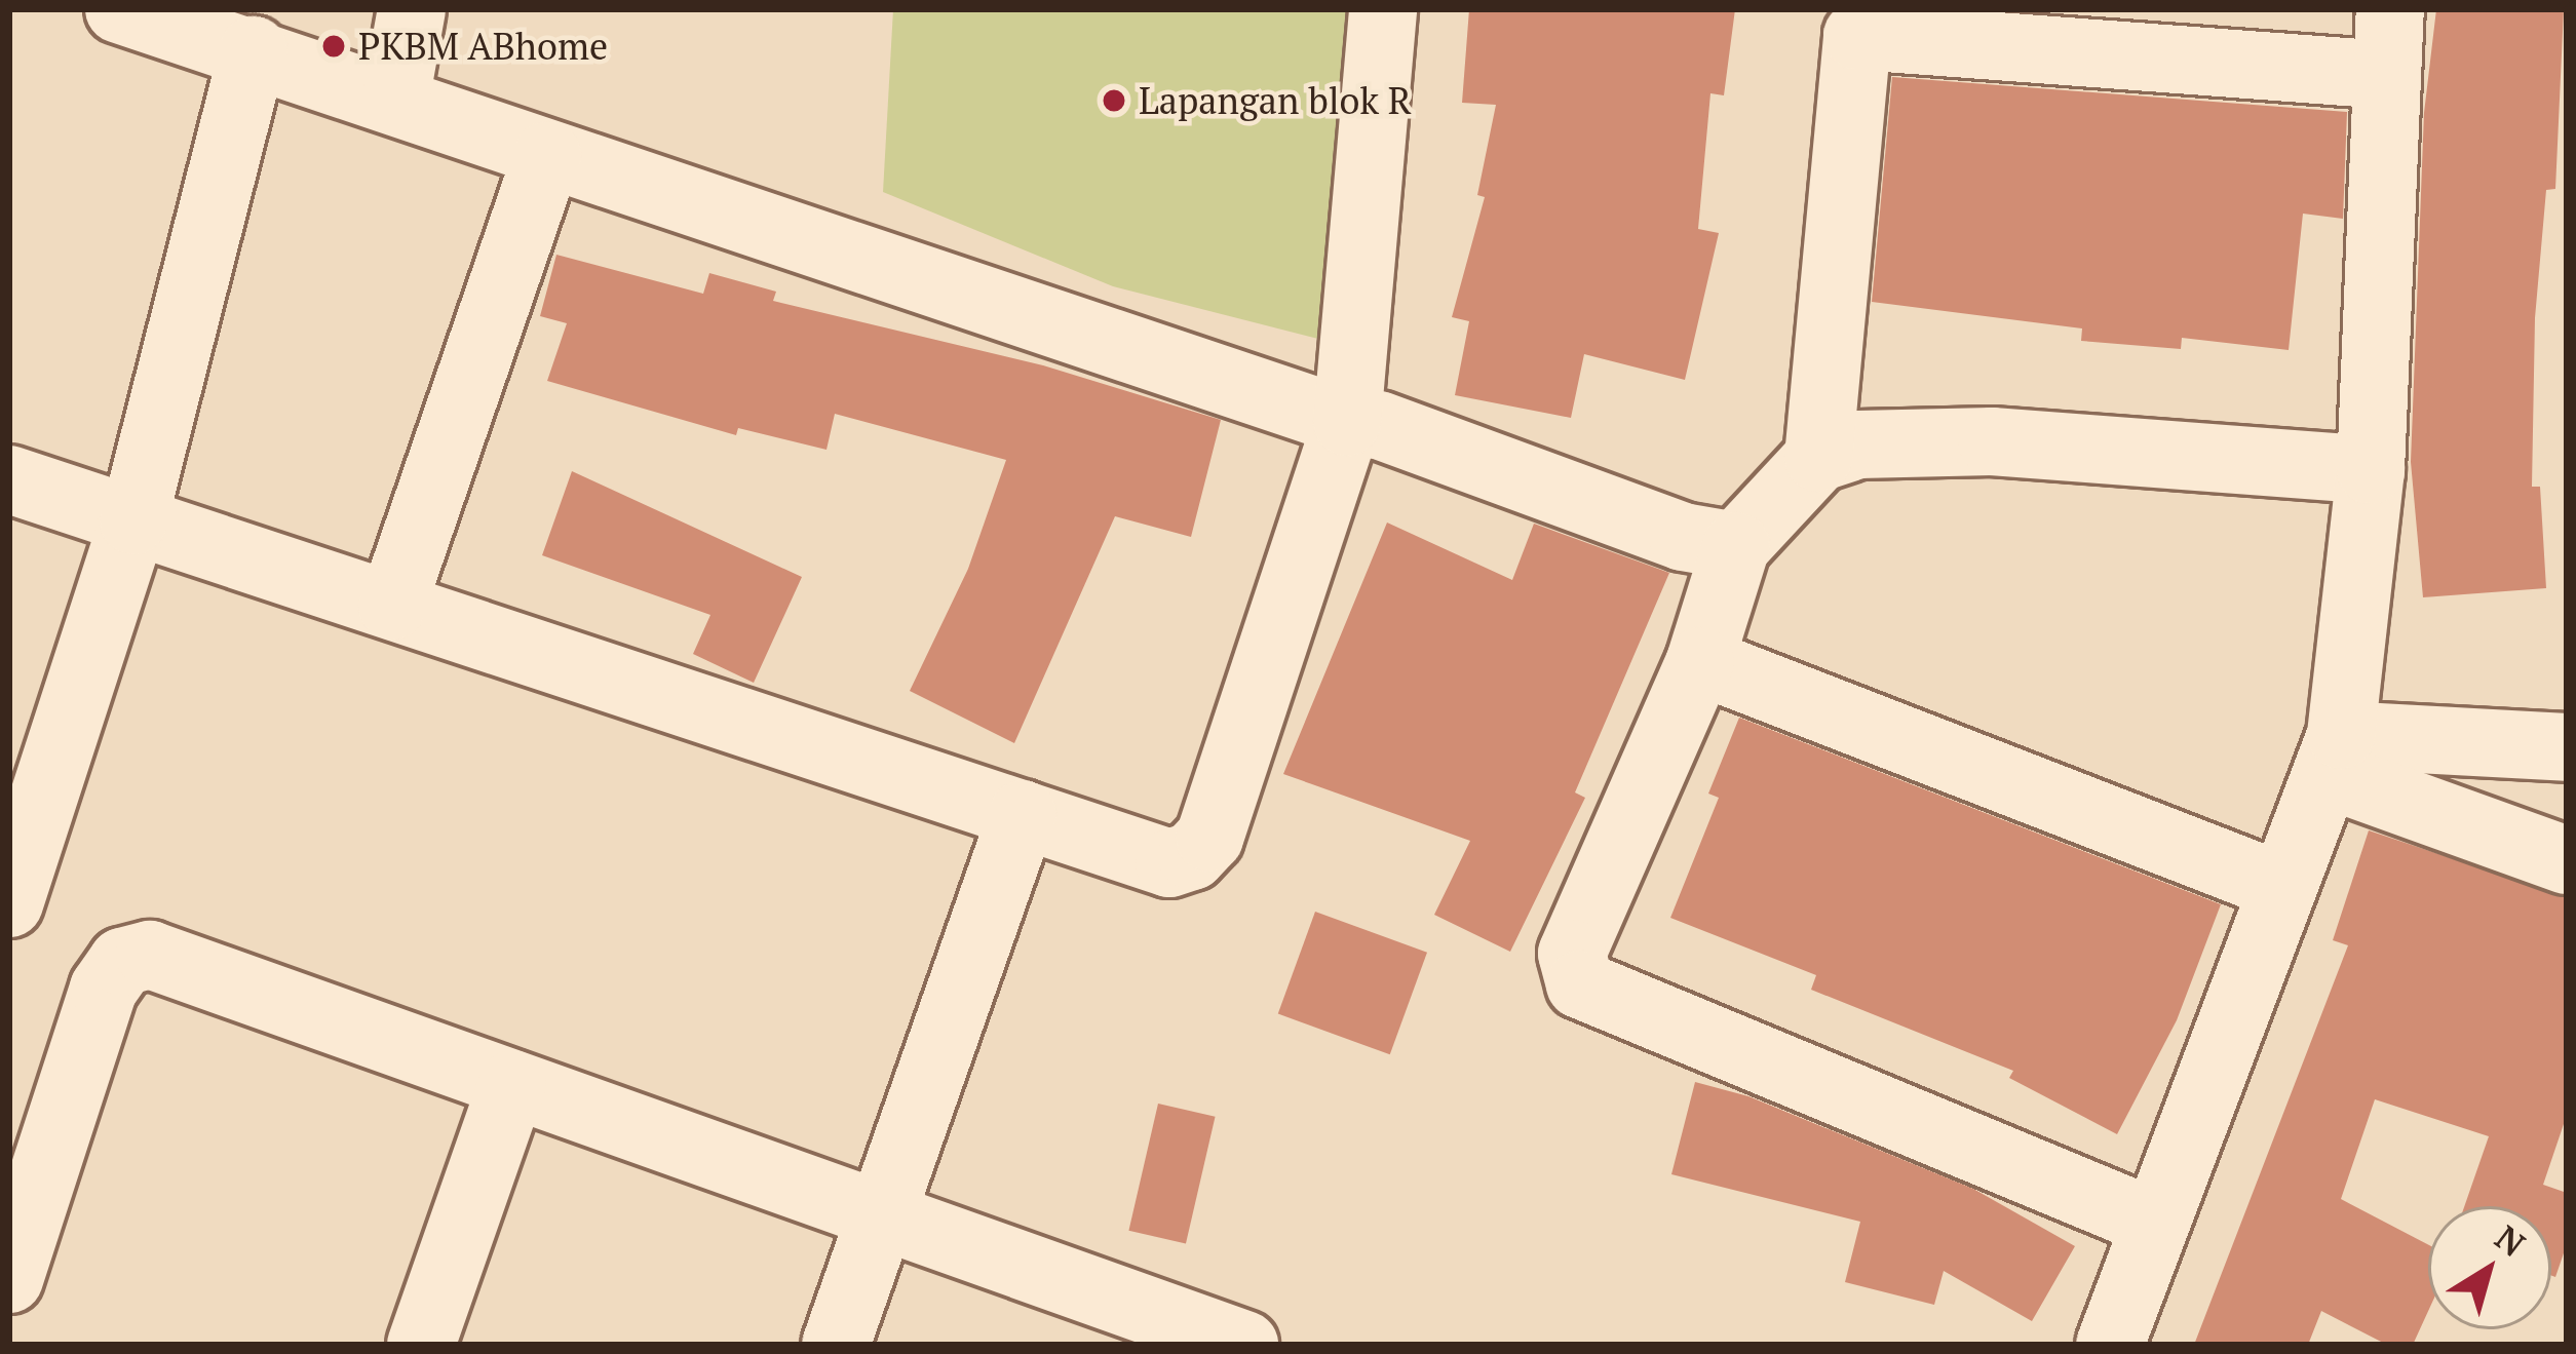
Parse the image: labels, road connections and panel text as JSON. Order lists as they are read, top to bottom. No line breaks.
{"places":["PKBM ABhome","Lapangan blok R"],"north":"top right"}
